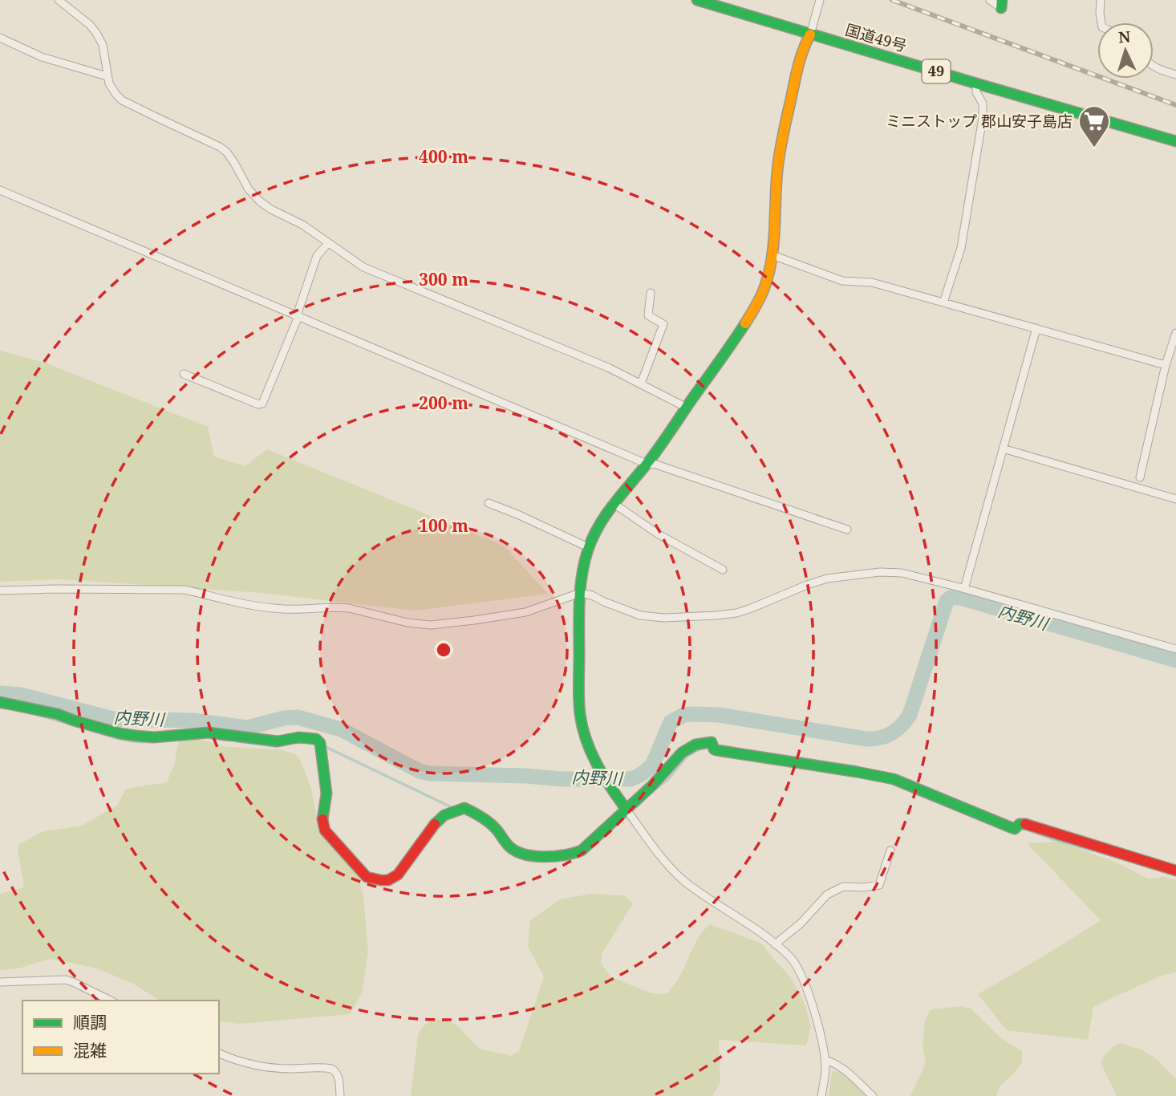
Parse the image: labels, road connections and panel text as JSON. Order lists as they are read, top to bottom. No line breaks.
{"streets":{"main road":["国道49号","49"]},"water":["内野川"],"places":{"supermarket":["ミニストップ 郡山安子島店"]},"legend":["順調","混雑"],"north":"top","rings":["400 m","300 m","200 m","100 m"]}
